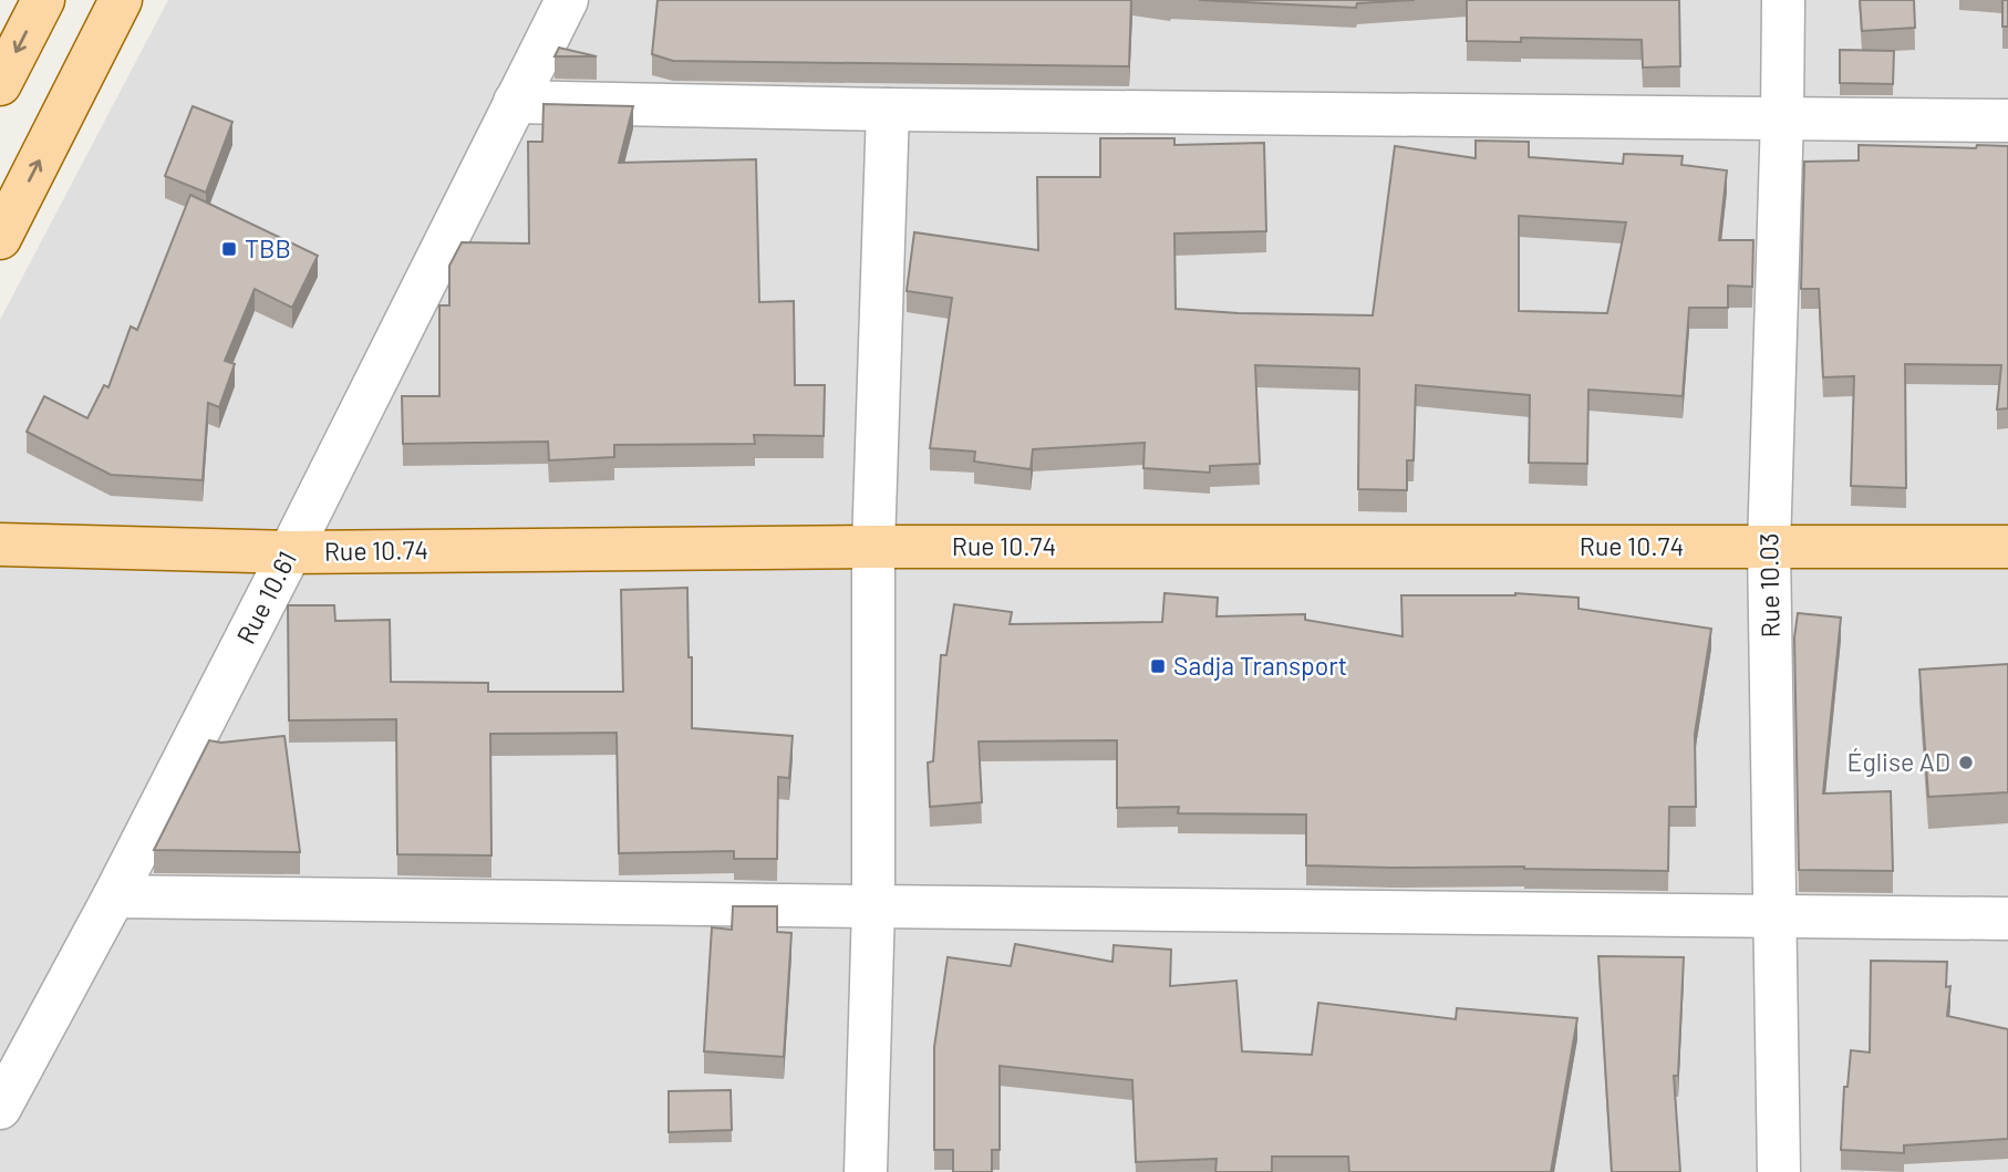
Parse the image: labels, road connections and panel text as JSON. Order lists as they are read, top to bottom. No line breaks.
{"streets":{"main road":["Rue 10.74"],"street":["Rue 10.03","Rue 10.61"]},"crossings":[["Rue 10.74","Rue 10.03"],["Rue 10.74","Rue 10.61"]],"places":{"transit":["TBB","Sadja Transport"],"other":["Église AD"]}}
